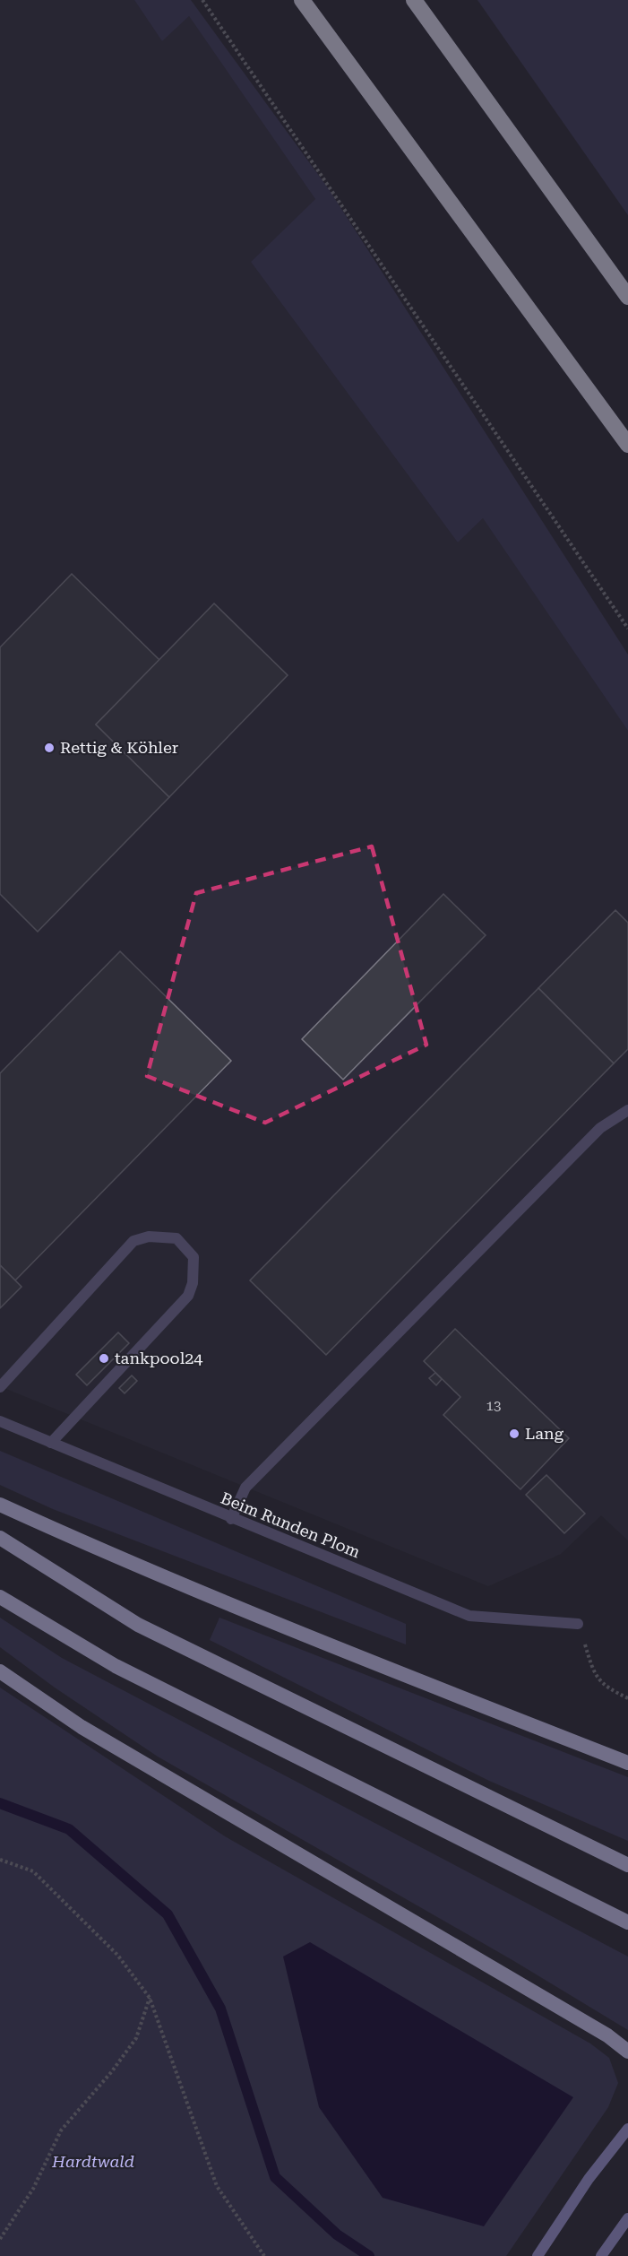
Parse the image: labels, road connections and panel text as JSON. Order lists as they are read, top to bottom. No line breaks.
{"streets":{"street":["Beim Runden Plom"]},"parks":["Hardtwald"],"places":["Rettig & Köhler","tankpool24","Lang"],"house_numbers":["13"]}
